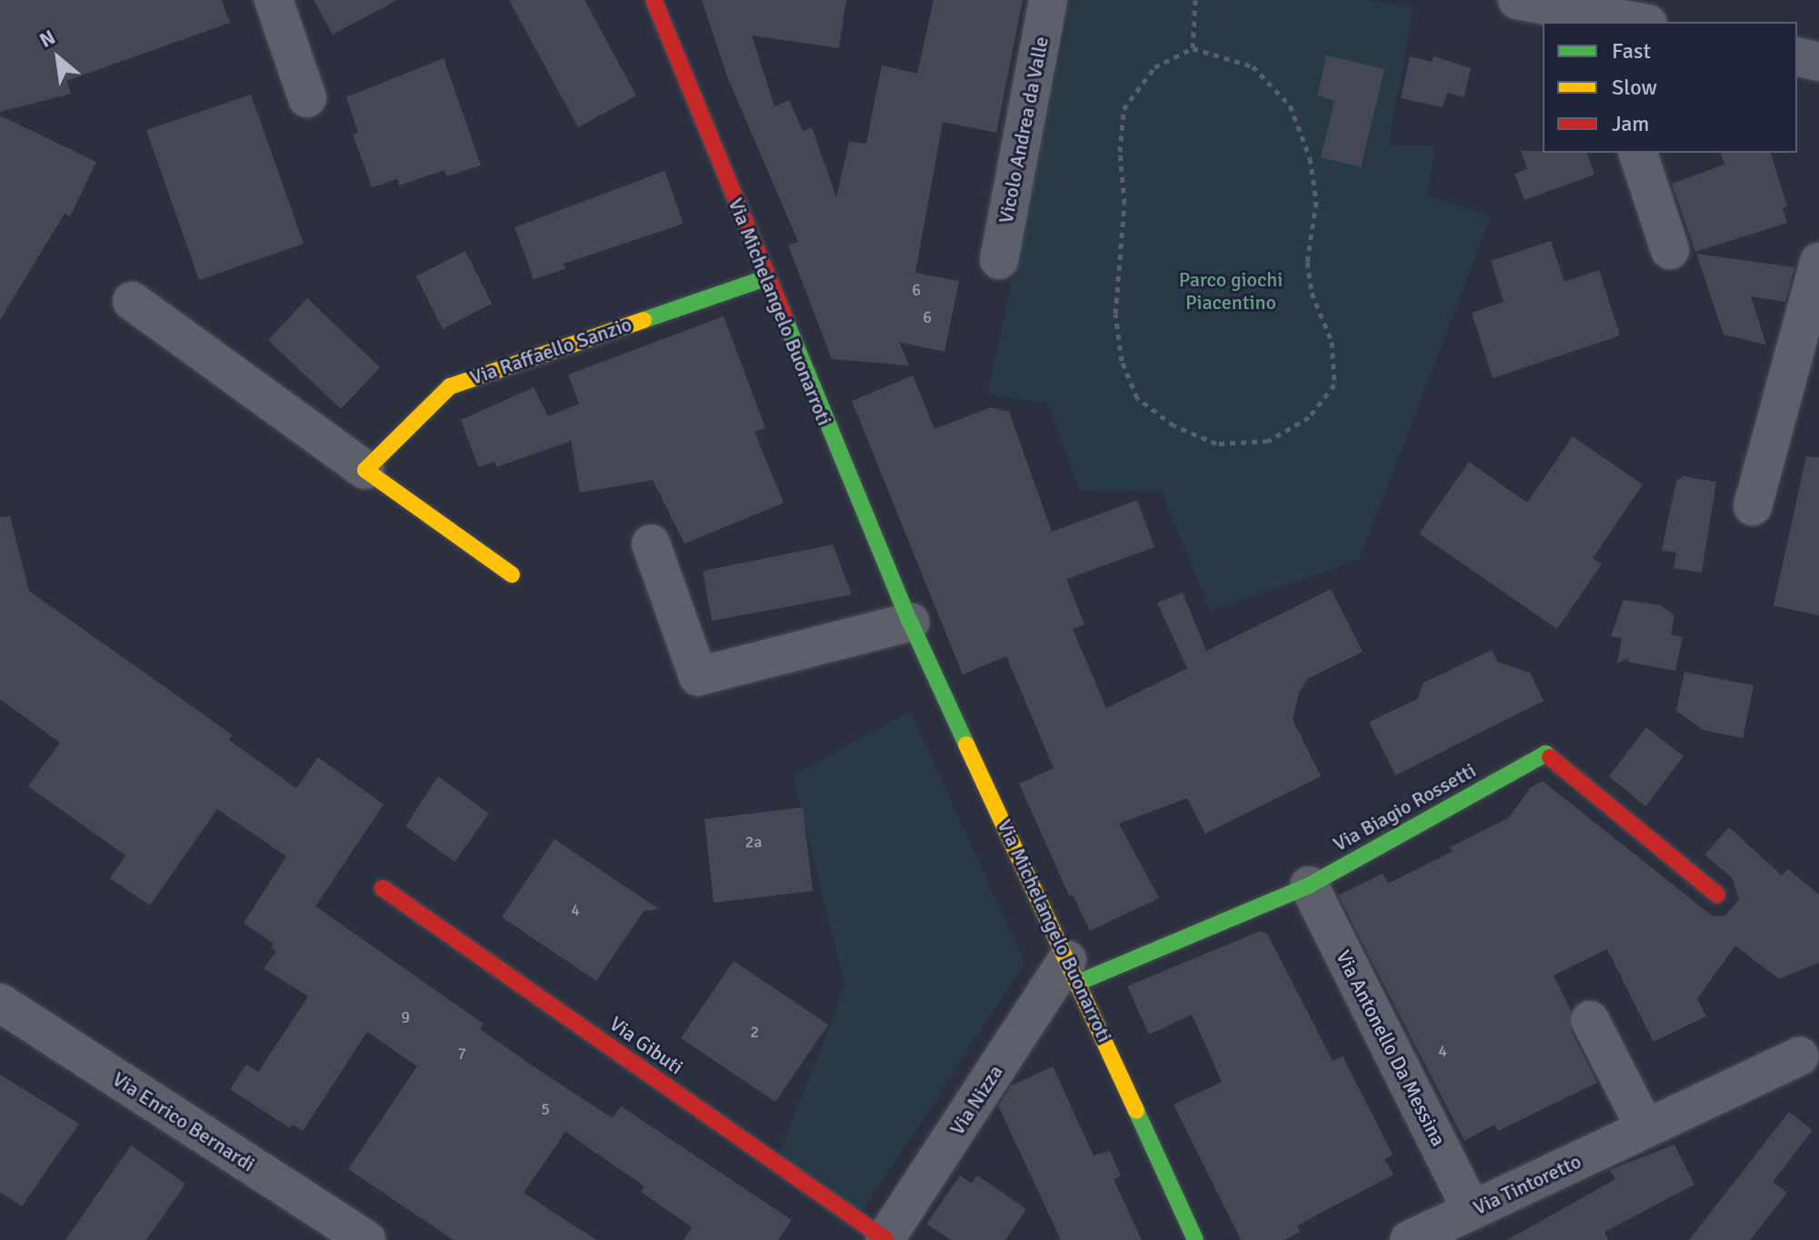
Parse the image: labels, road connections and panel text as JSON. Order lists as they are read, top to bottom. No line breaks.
{"streets":{"street":["Vicolo Andrea da Valle","Via Michelangelo Buonarroti","Via Raffaello Sanzio","Via Biagio Rossetti","Via Gibuti","Via Antonello Da Messina","Via Nizza","Via Enrico Bernardi","Via Tintoretto"]},"crossings":[["Via Michelangelo Buonarroti","Via Raffaello Sanzio"],["Via Michelangelo Buonarroti","Via Biagio Rossetti"],["Via Michelangelo Buonarroti","Via Nizza"],["Via Biagio Rossetti","Via Antonello Da Messina"],["Via Biagio Rossetti","Via Nizza"],["Via Gibuti","Via Nizza"],["Via Antonello Da Messina","Via Tintoretto"]],"parks":["Parco giochi Piacentino"],"house_numbers":["6","6","2a","4","9","2","4","7","5"],"legend":["Fast","Slow","Jam"],"north":"top left"}
